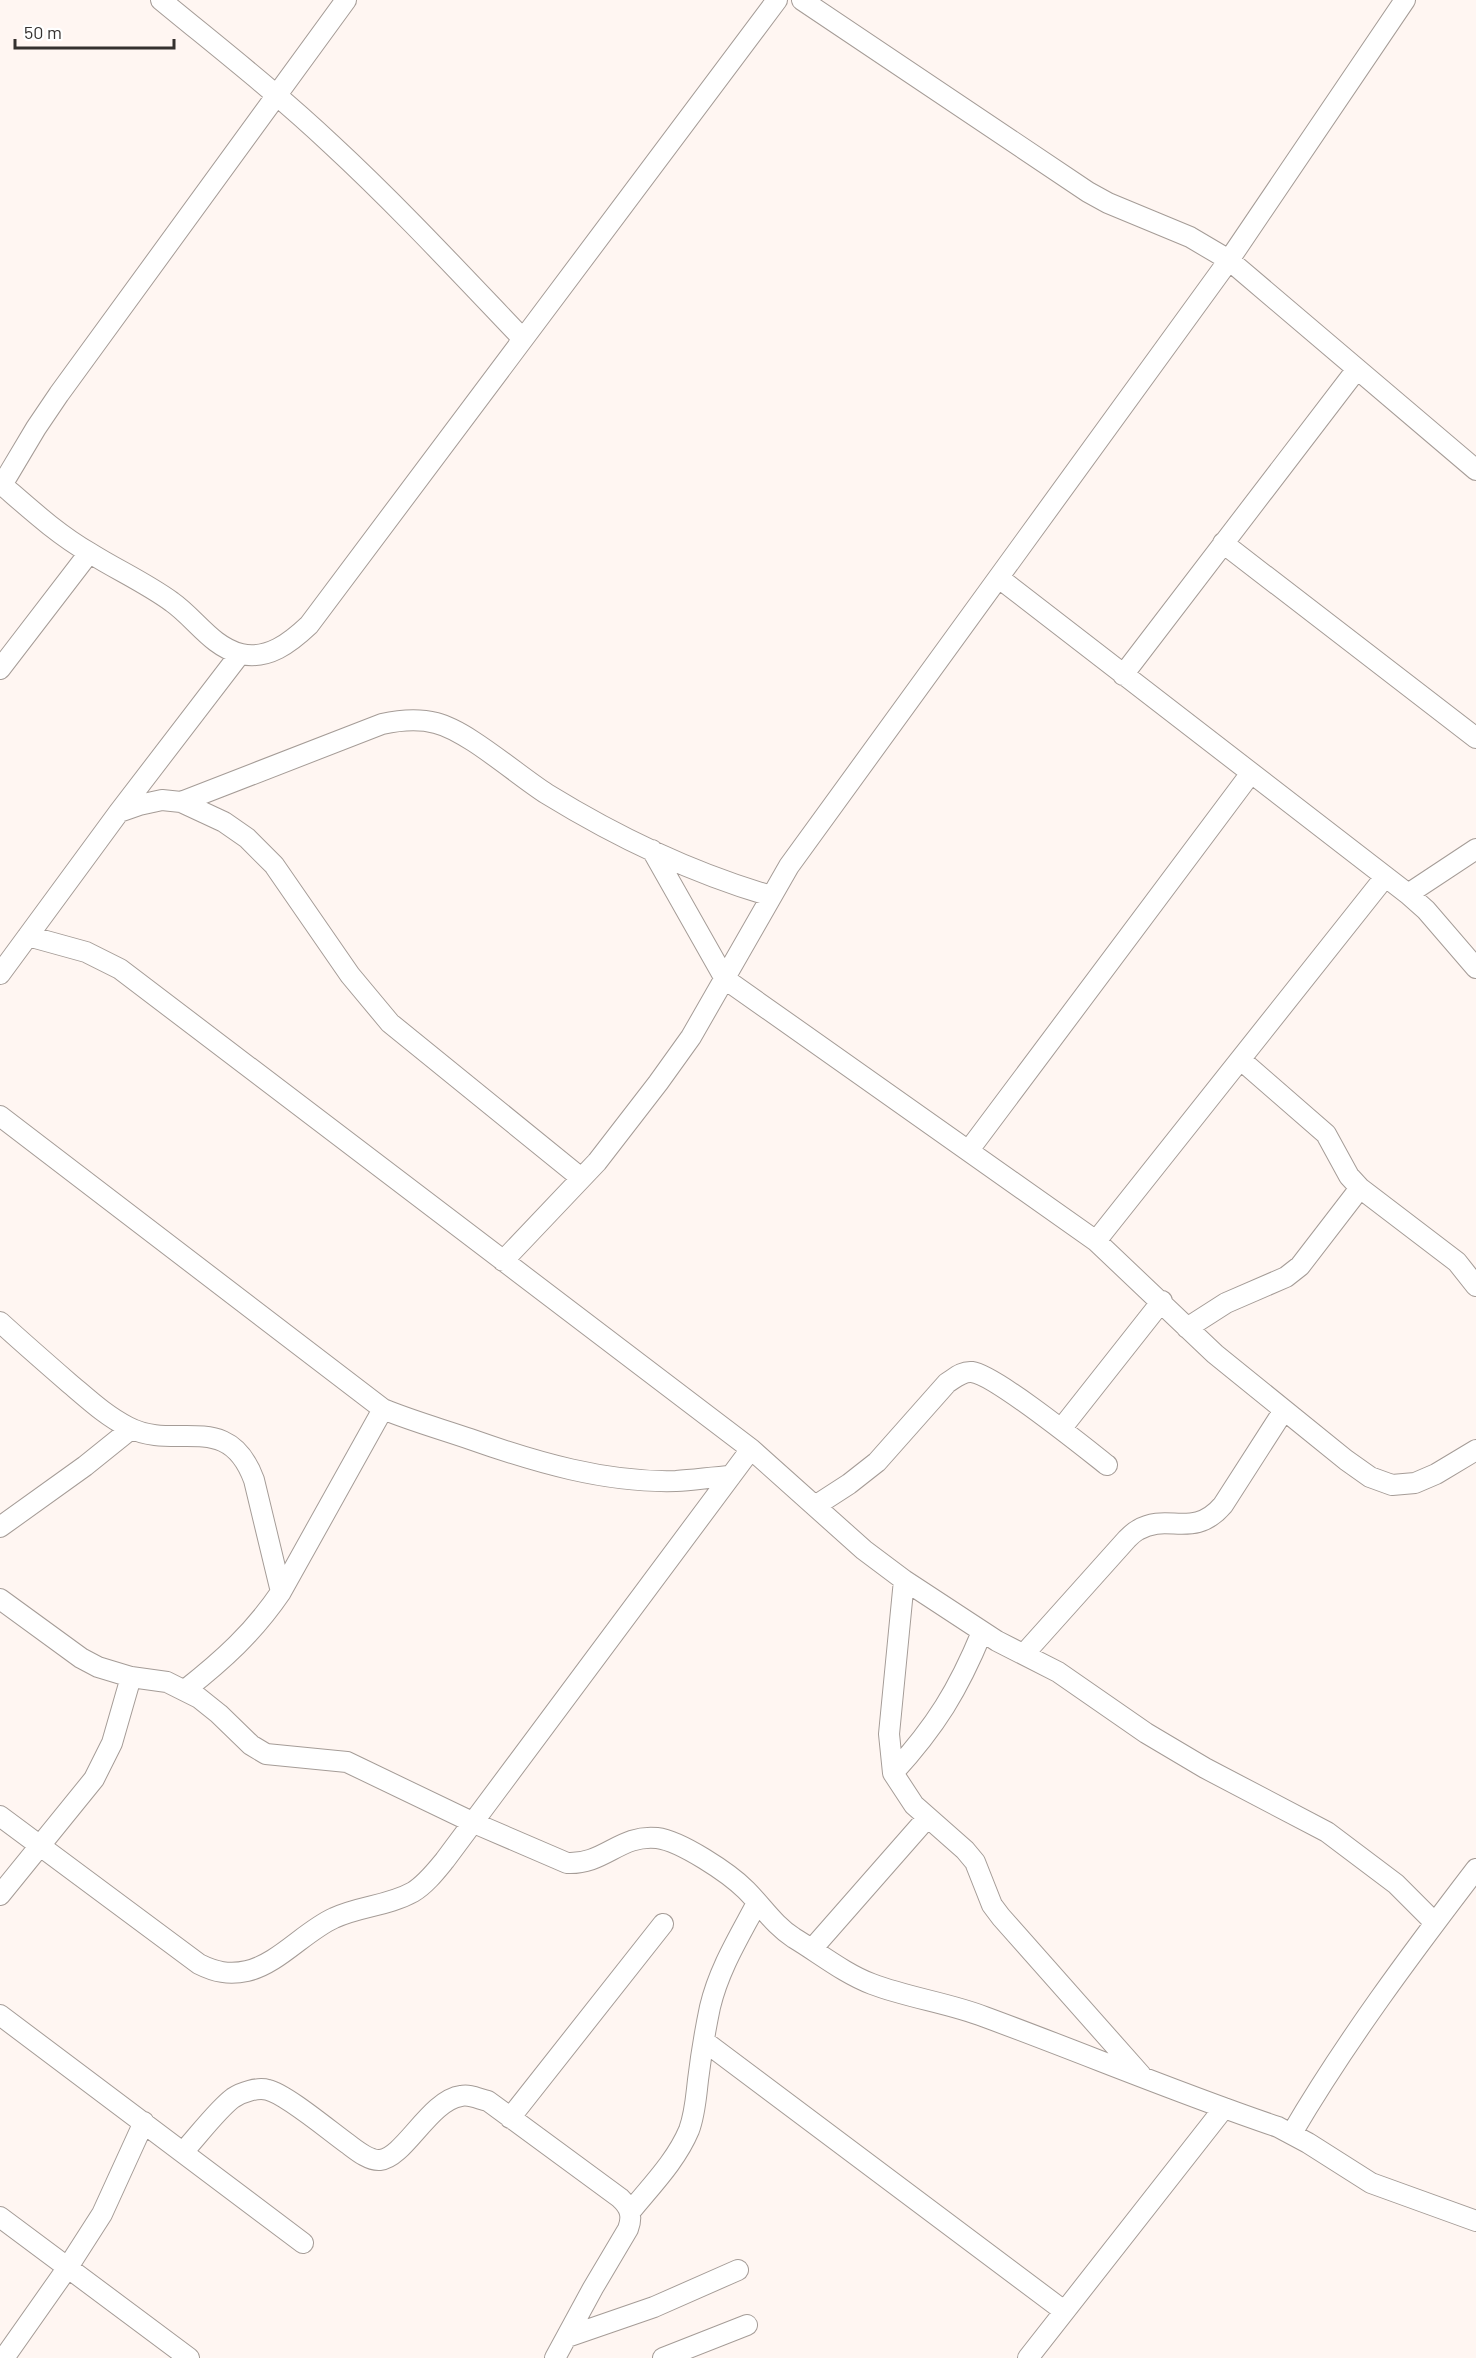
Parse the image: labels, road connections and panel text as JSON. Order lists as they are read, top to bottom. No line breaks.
{"scale_bar":"50 m"}
